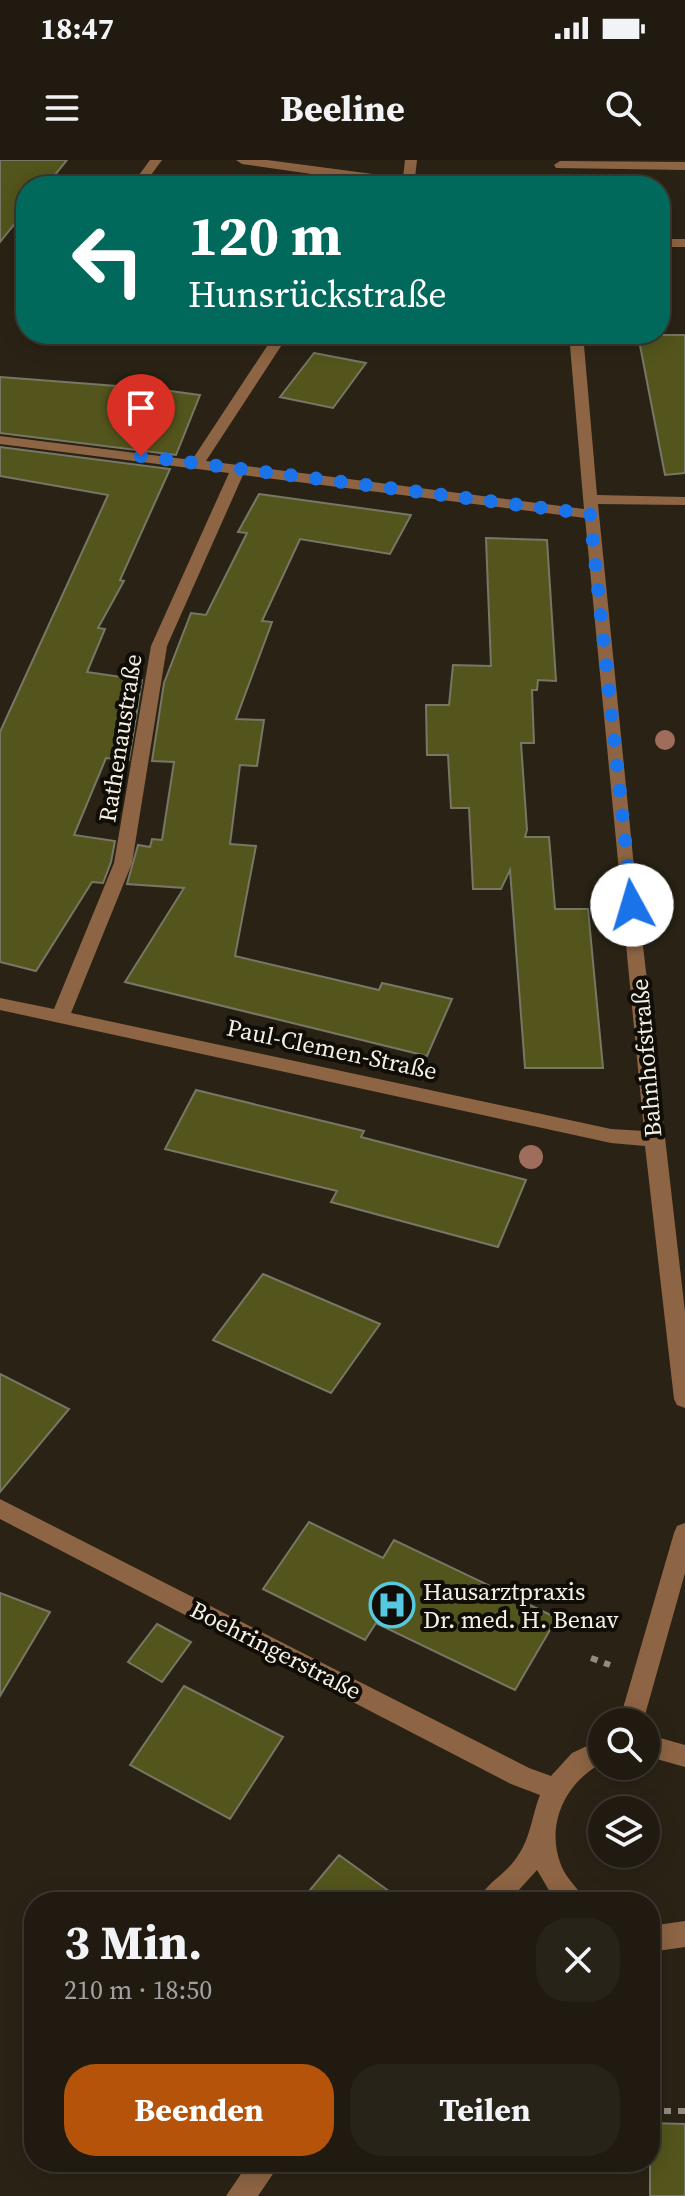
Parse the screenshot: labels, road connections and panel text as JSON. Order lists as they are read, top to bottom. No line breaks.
{"streets":{"street":["Rathenaustraße","Paul-Clemen-Straße","Bahnhofstraße","Boehringerstraße"]},"crossings":[["Rathenaustraße","Paul-Clemen-Straße"],["Paul-Clemen-Straße","Bahnhofstraße"]],"places":{"hospital":["Hausarztpraxis Dr. med. H. Benav"]},"page":{"status":"18:47","header":"Beeline","turn":["120 m","Hunsrückstraße"],"heading":["3 Min.","210 m · 18:50"],"buttons":["Beenden","Teilen"]}}
